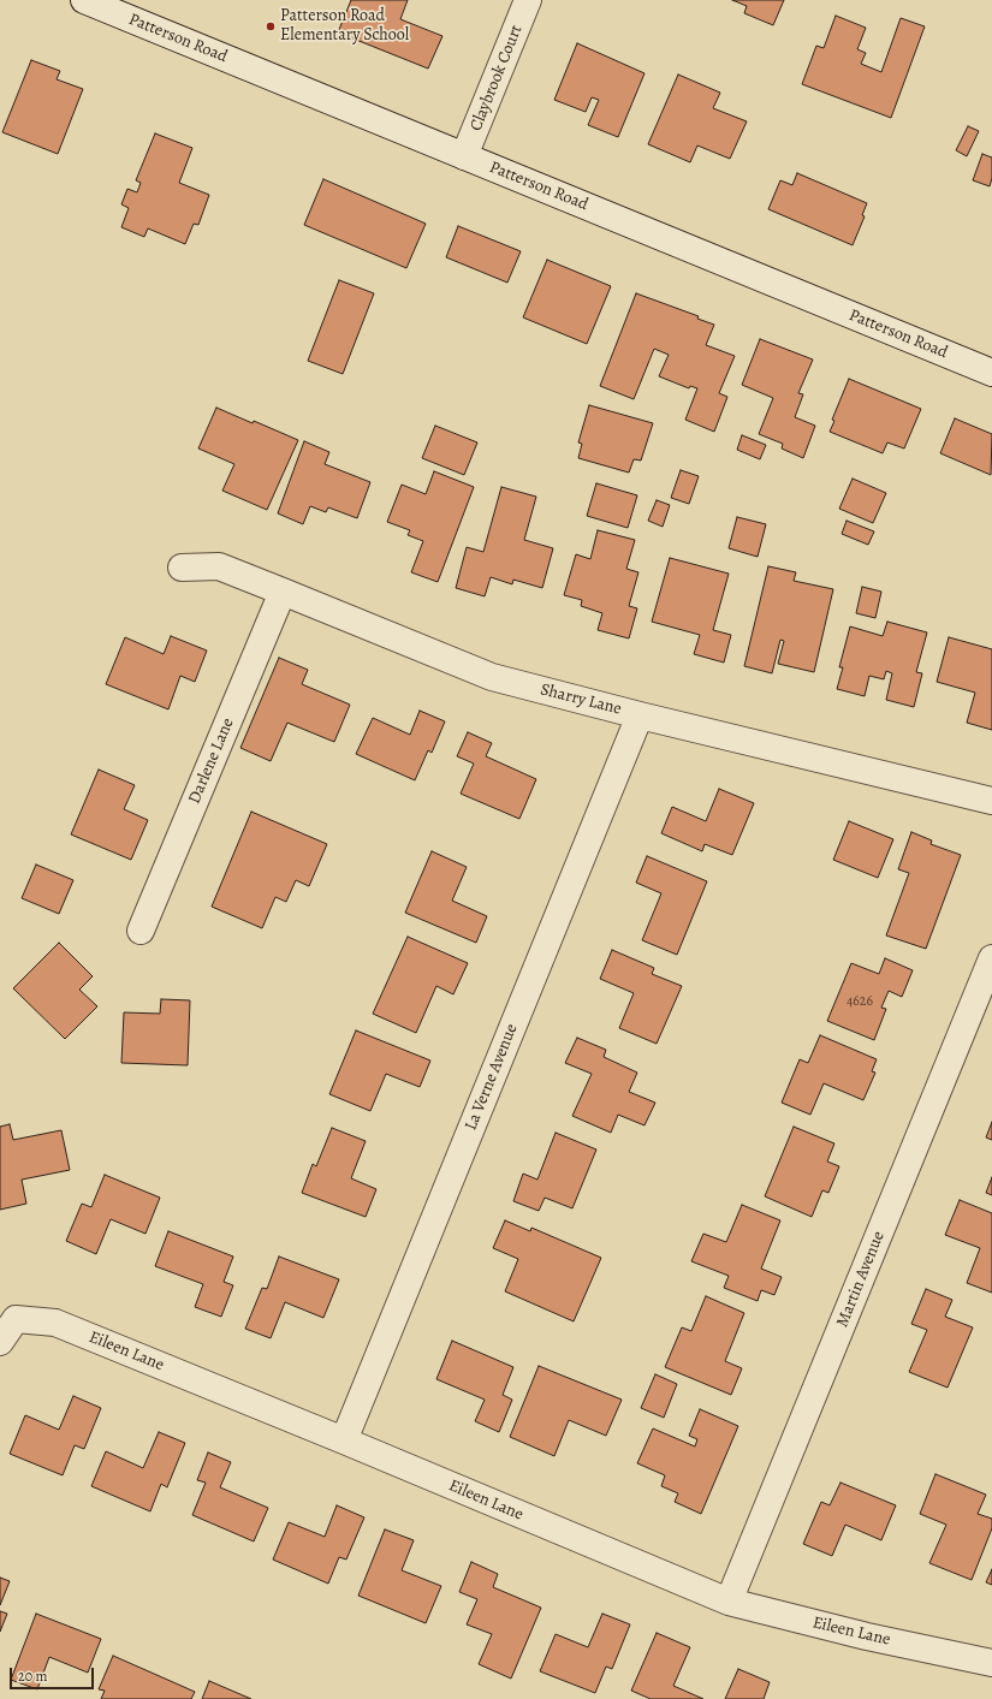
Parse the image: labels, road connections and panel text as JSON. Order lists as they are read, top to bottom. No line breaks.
{"streets":{"street":["Patterson Road","Claybrook Court","Sharry Lane","Darlene Lane","La Verne Avenue","Martin Avenue","Eileen Lane"]},"crossings":[["Patterson Road","Claybrook Court"],["Sharry Lane","Darlene Lane"],["Sharry Lane","La Verne Avenue"],["La Verne Avenue","Eileen Lane"],["Martin Avenue","Eileen Lane"]],"places":["Patterson Road Elementary School"],"house_numbers":["4626"],"scale_bar":"20 m"}
